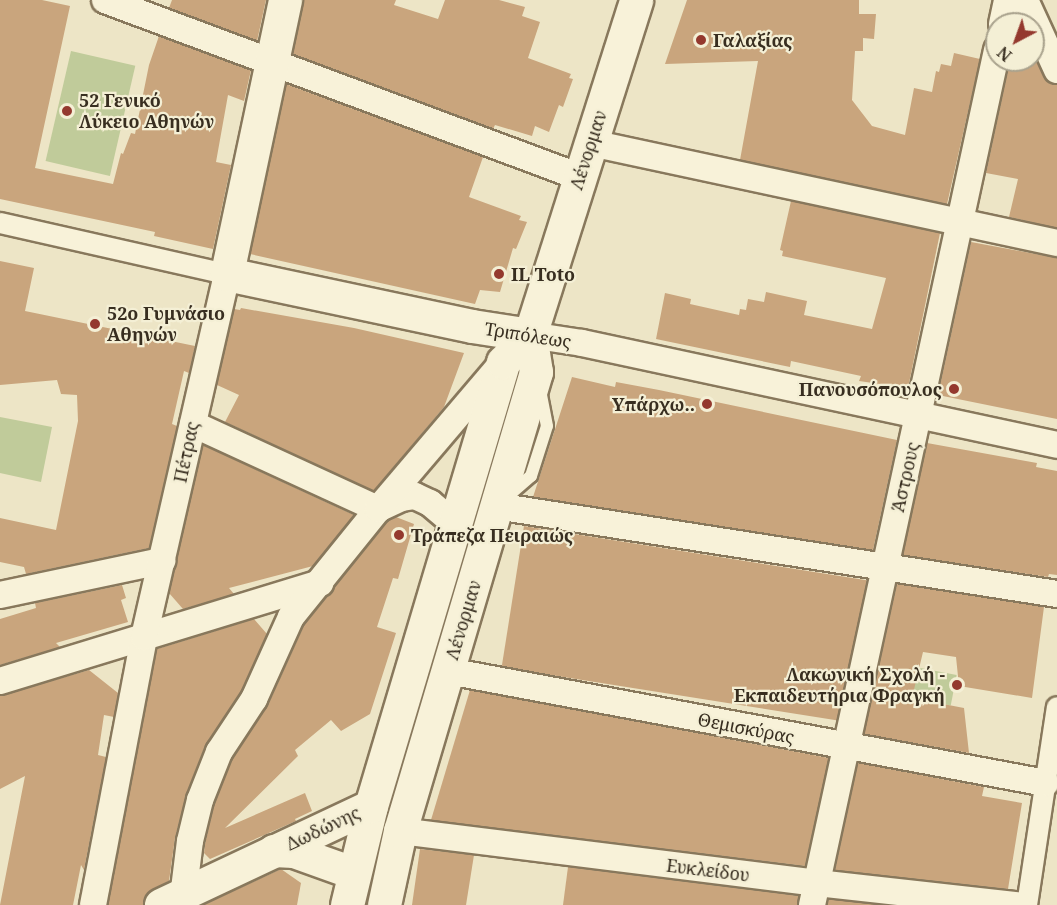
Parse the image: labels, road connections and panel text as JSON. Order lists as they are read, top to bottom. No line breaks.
{"streets":{"main road":["Λένορμαν","Τριπόλεως","Πέτρας"],"street":["Άστρους","Θεμισκύρας","Δωδώνης","Ευκλείδου"]},"crossings":[["Λένορμαν","Τριπόλεως"],["Λένορμαν","Θεμισκύρας"],["Λένορμαν","Δωδώνης"],["Λένορμαν","Ευκλείδου"],["Τριπόλεως","Πέτρας"],["Τριπόλεως","Άστρους"],["Άστρους","Θεμισκύρας"],["Άστρους","Ευκλείδου"]],"places":["Γαλαξίας","52 Γενικό Λύκειο Αθηνών","IL Toto","52ο Γυμνάσιο Αθηνών","Πανουσόπουλος","Υπάρχω..","Τράπεζα Πειραιώς","Λακωνική Σχολή - Εκπαιδευτήρια Φραγκή"],"north":"bottom left"}
